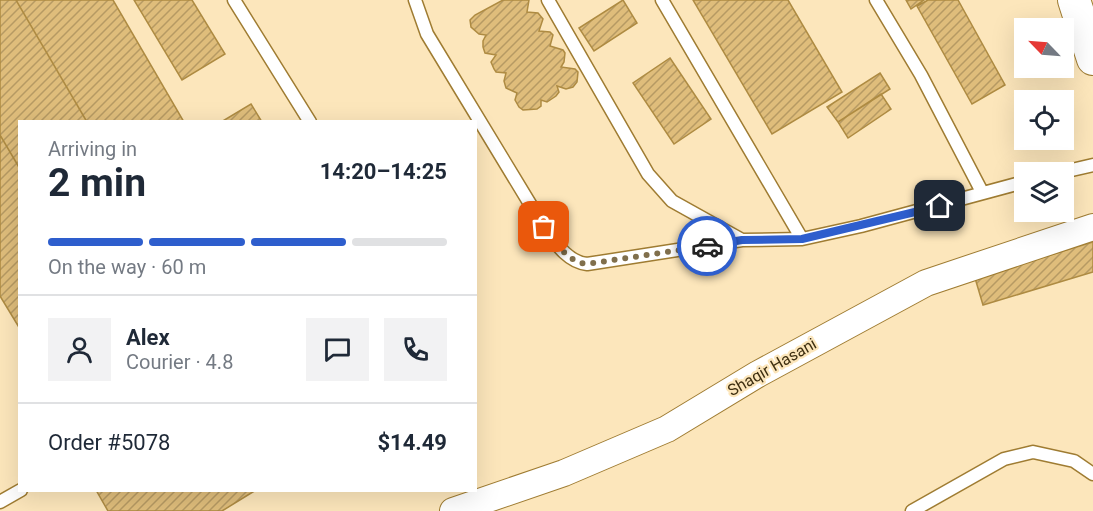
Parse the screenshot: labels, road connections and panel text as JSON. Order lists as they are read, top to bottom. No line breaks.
{"streets":{"street":["Shaqir Hasani"]},"north":"top left","page":{"heading":["2 min","Arriving in","14:20–14:25"],"panel":["Alex","Courier · 4.8","Order #5078","$14.49"],"bar":"On the way · 60 m"}}
